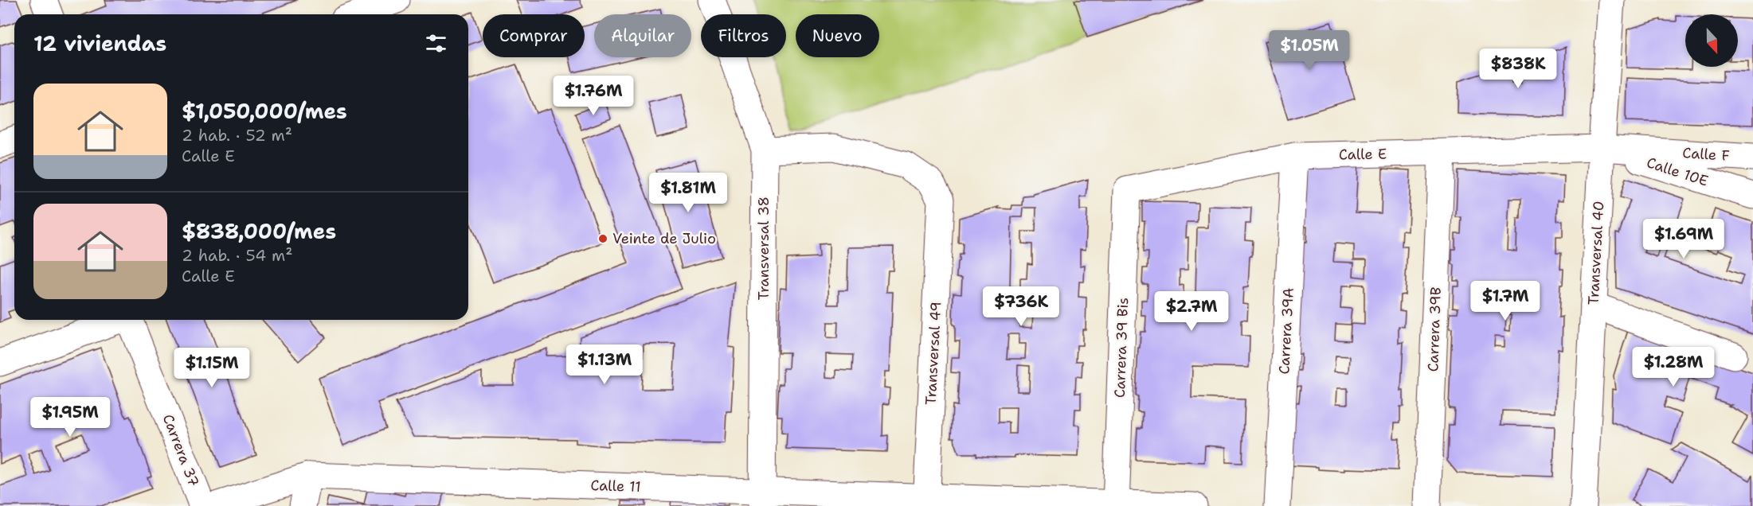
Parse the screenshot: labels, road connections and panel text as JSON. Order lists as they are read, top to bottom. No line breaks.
{"streets":{"street":["Calle E","Calle F","Calle 10E","Transversal 38","Transversal 40","Carrera 39B","Carrera 39A","Carrera 39 Bis","Transversal 49","Carrera 37","Calle 11"]},"crossings":[["Calle E","Calle F"],["Calle E","Calle 10E"],["Calle E","Transversal 40"],["Calle E","Carrera 39B"],["Calle E","Carrera 39A"],["Calle E","Carrera 39 Bis"],["Calle F","Calle 10E"],["Calle F","Transversal 40"],["Calle 10E","Transversal 40"],["Transversal 38","Transversal 49"],["Transversal 38","Calle 11"],["Carrera 39 Bis","Calle 11"],["Transversal 49","Calle 11"]],"places":["Veinte de Julio"],"north":"bottom","page":{"chip":["Comprar","Alquilar","Filtros","Nuevo"],"heading":"12 viviendas","price":["$1.05M","$838K","$1.76M","$1.81M","$1.69M","$1.7M","$736K","$2.7M","$1.13M","$1.28M","$1.15M","$1.95M"],"list":[{"name":"$1,050,000/mes","note":"2 hab. · 52 m² · Calle E"},{"name":"$838,000/mes","note":"2 hab. · 54 m² · Calle E"}]}}
